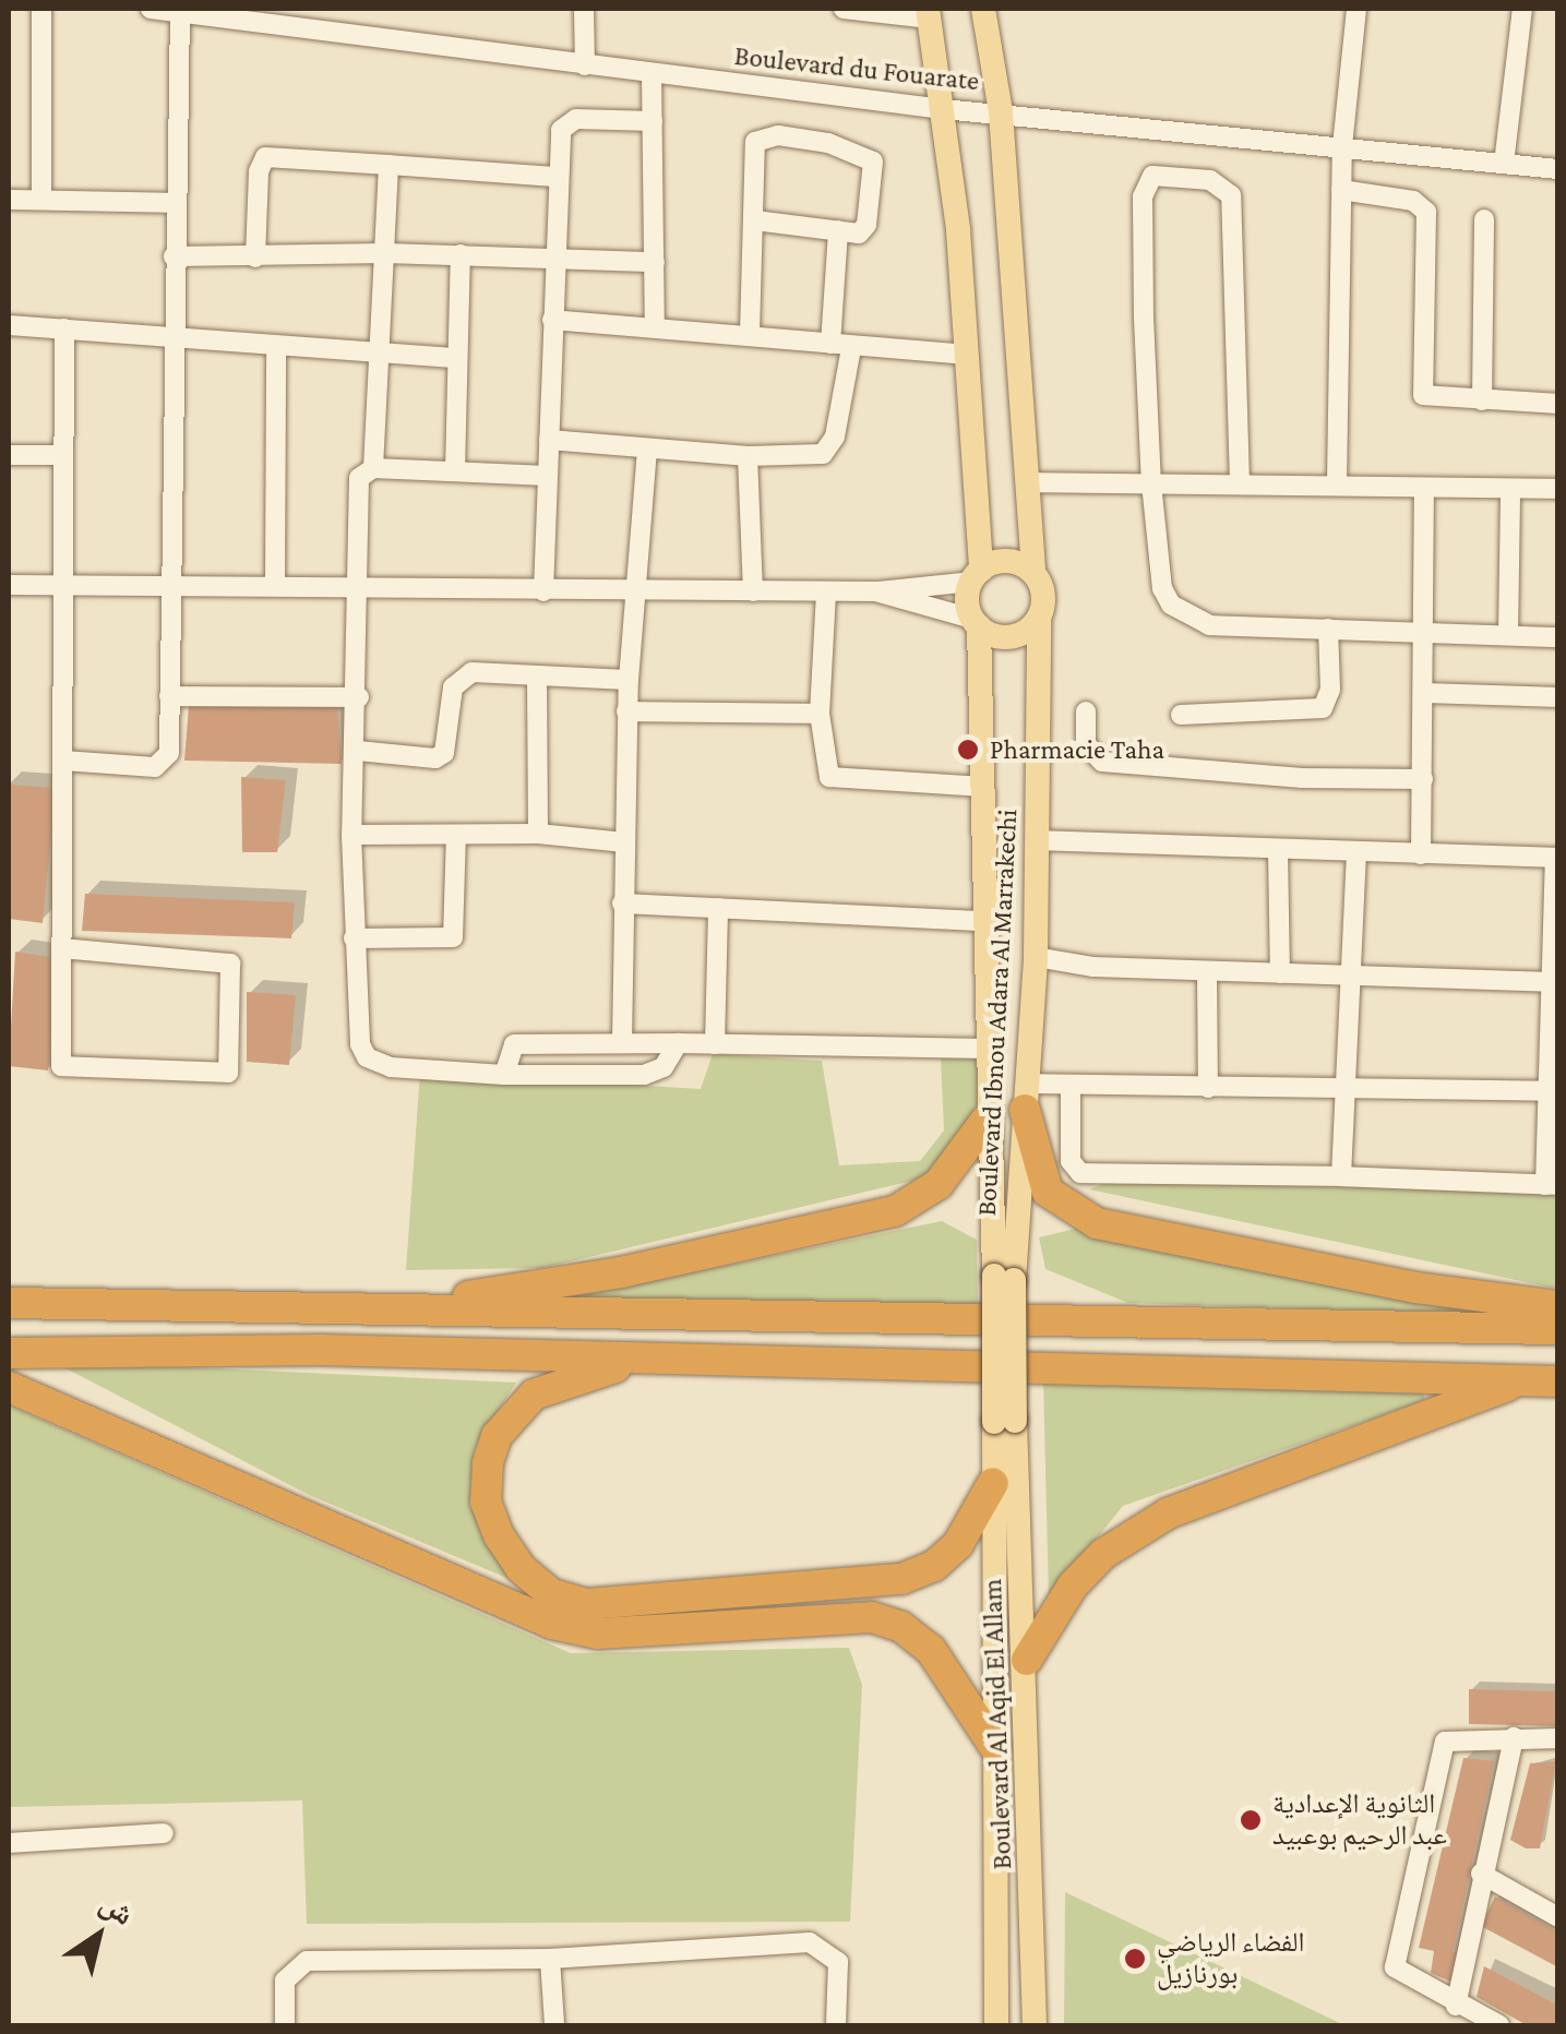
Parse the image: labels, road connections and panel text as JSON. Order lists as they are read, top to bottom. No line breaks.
{"streets":{"main road":["Boulevard Ibnou Adara Al Marrakechi","Boulevard Al Aqid El Allam"],"street":["Boulevard du Fouarate"]},"places":["Pharmacie Taha","الثانوية الإعدادية عبد الرحيم بوعبيد","الفضاء الرياضي بورنازيل"],"north":"top right"}
